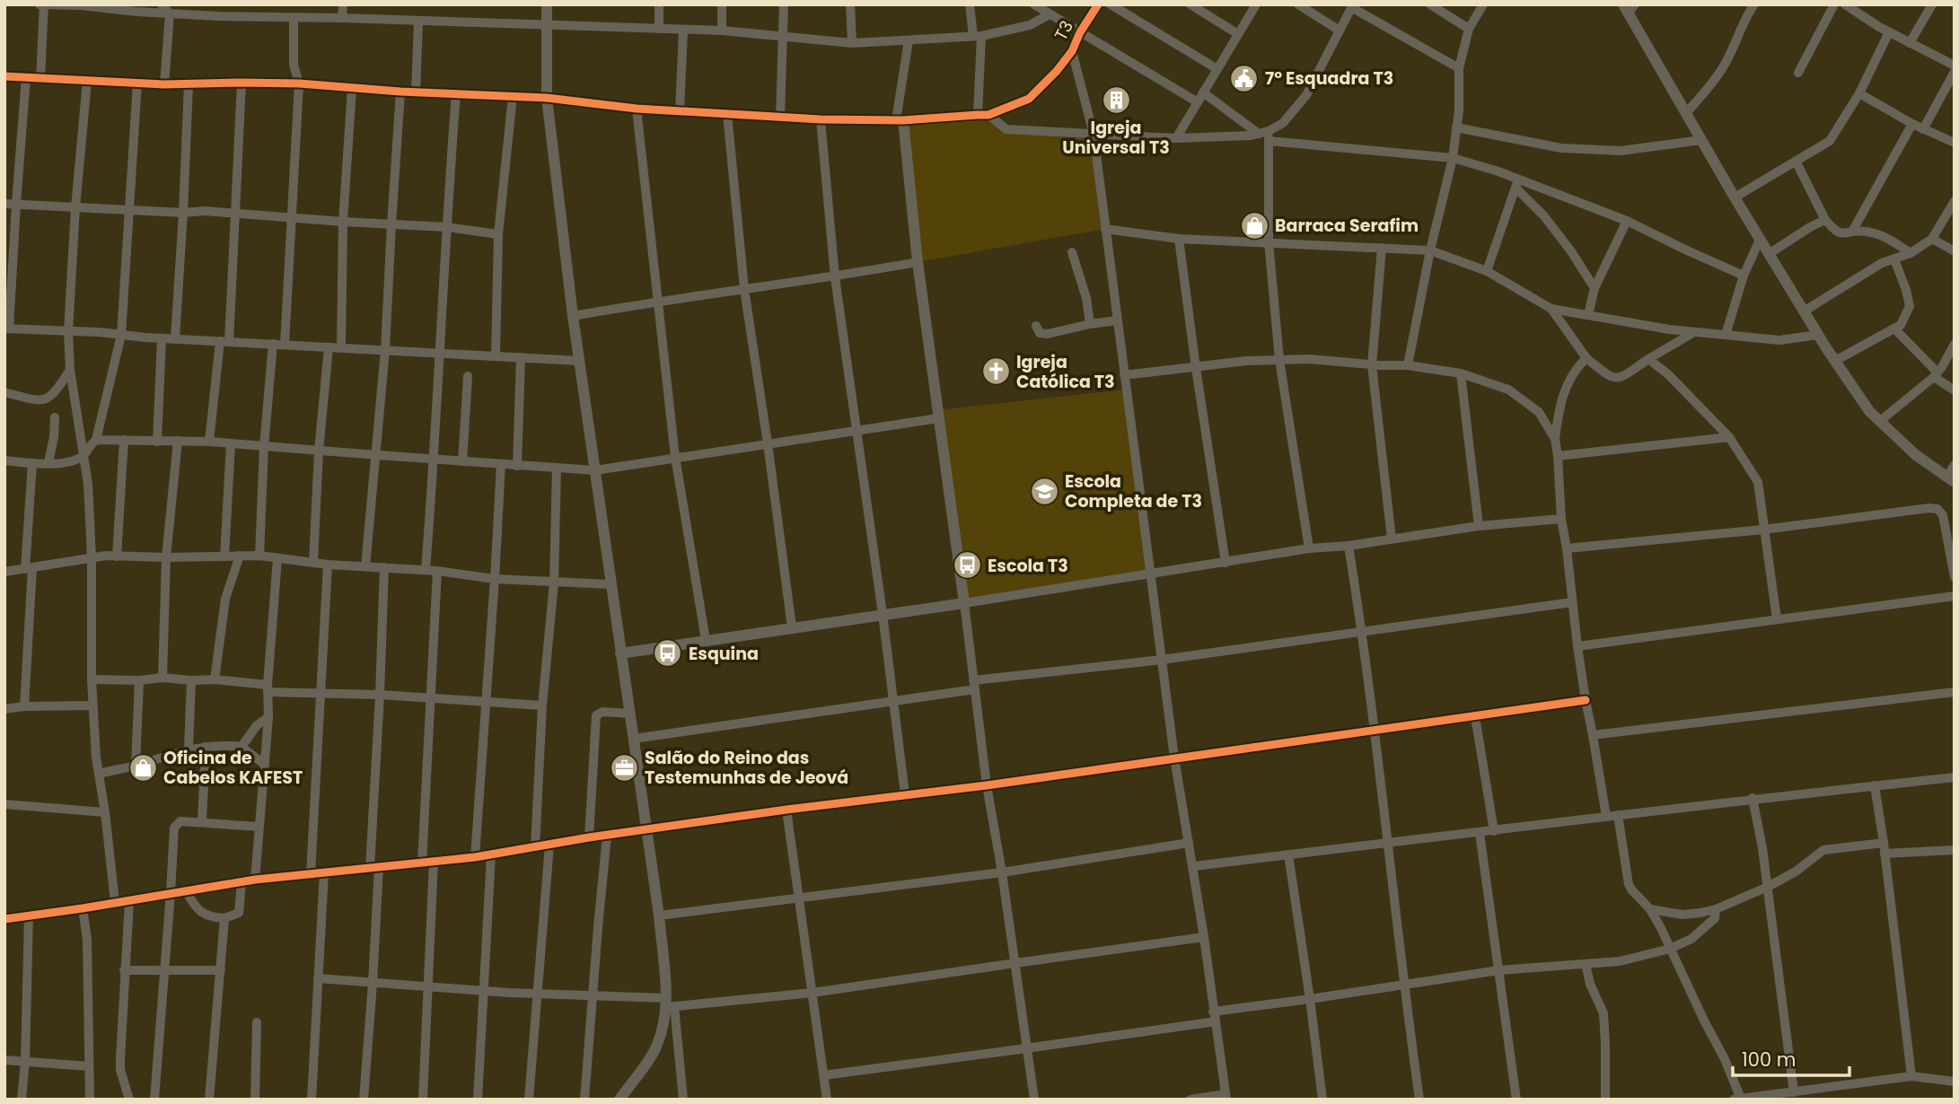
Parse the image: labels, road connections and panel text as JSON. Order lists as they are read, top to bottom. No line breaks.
{"streets":{"street":["T3"]},"places":{"public building":["7° Esquadra T3"],"building":["Igreja Universal T3"],"shop":["Barraca Serafim","Oficina de Cabelos KAFEST"],"church":["Igreja Católica T3"],"school or university":["Escola Completa de T3"],"bus stop":["Escola T3","Esquina"],"office":["Salão do Reino das Testemunhas de Jeová"]},"scale_bar":"100 m"}
